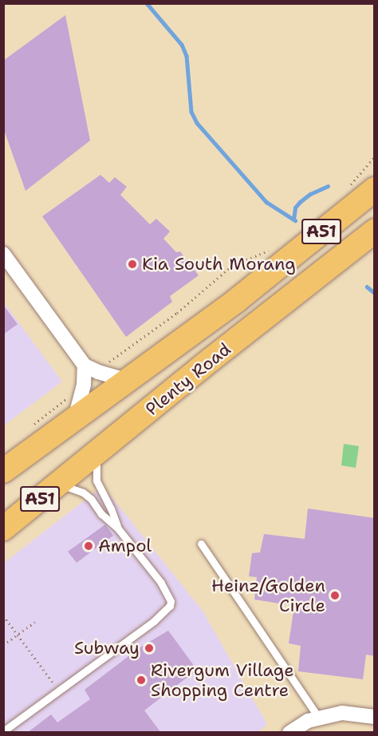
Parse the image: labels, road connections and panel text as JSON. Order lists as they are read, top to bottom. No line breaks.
{"streets":{"highway":["A51","Plenty Road"]},"places":["Kia South Morang","Ampol","Heinz/Golden Circle","Subway","Rivergum Village Shopping Centre"]}
